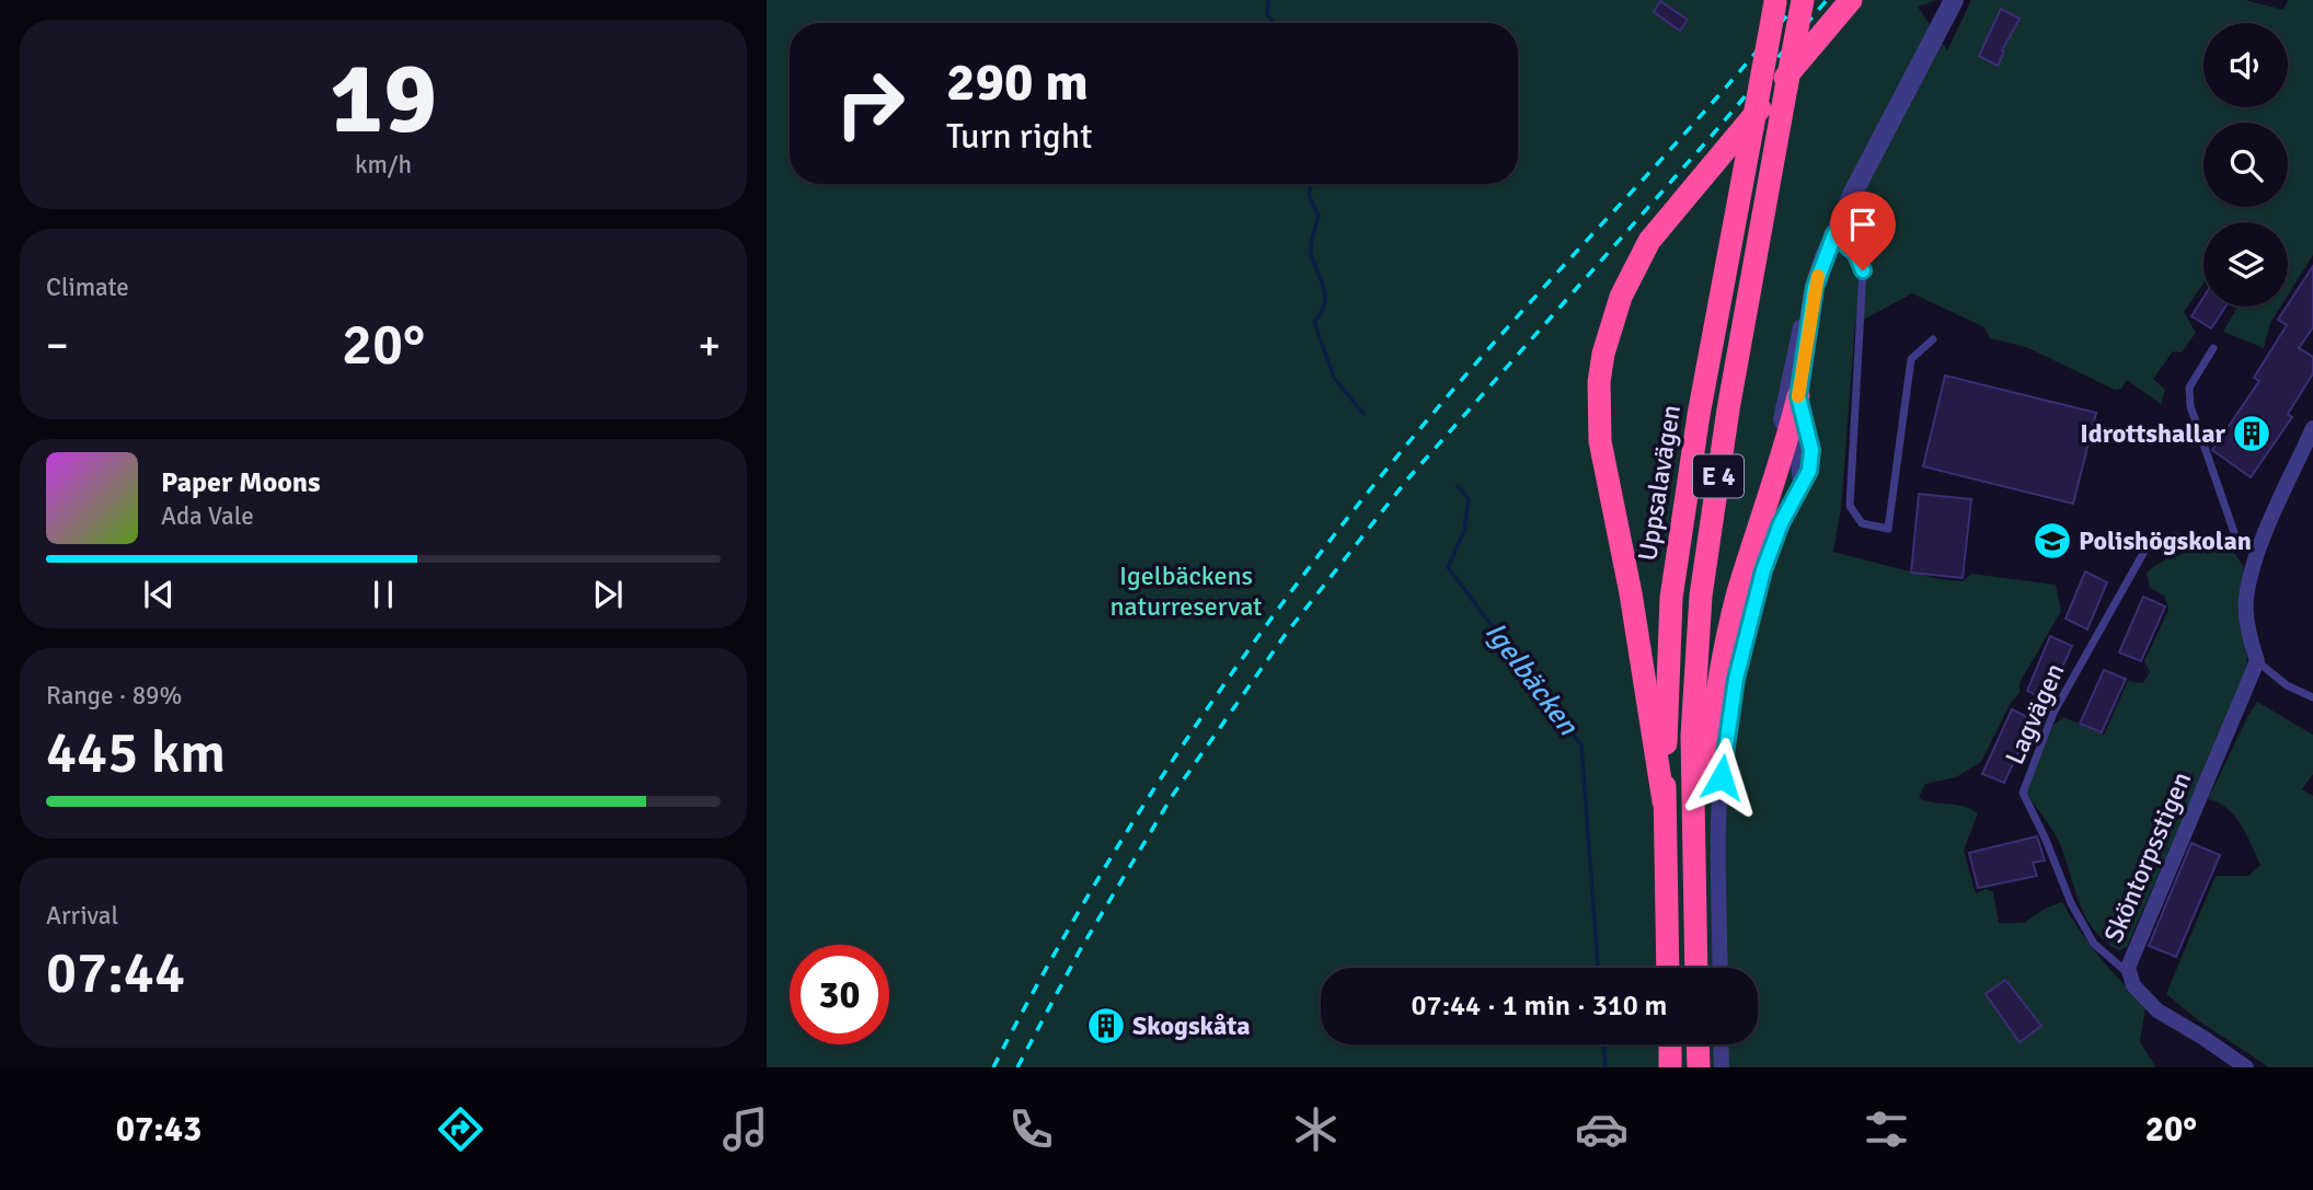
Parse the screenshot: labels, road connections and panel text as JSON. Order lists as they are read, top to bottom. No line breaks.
{"streets":{"highway":["E 4","Uppsalavägen"],"street":["Sköntorpsstigen"],"lane":["Lagvägen"]},"crossings":[["Lagvägen","Sköntorpsstigen"]],"water":["Igelbäcken"],"parks":["Igelbäckens naturreservat"],"places":{"building":["Idrottshallar","Skogskåta"],"school or university":["Polishögskolan"]},"page":{"tile":[["19","km/h"],"Climate",["Range · 89%","445 km"],["Arrival","07:44"]],"turn":["290 m","Turn right"],"heat":["−","20°","+"],"song":["Paper Moons","Ada Vale"],"limit":"30","trip":"07:44 · 1 min · 310 m","tabs":["07:43","20°"]}}
